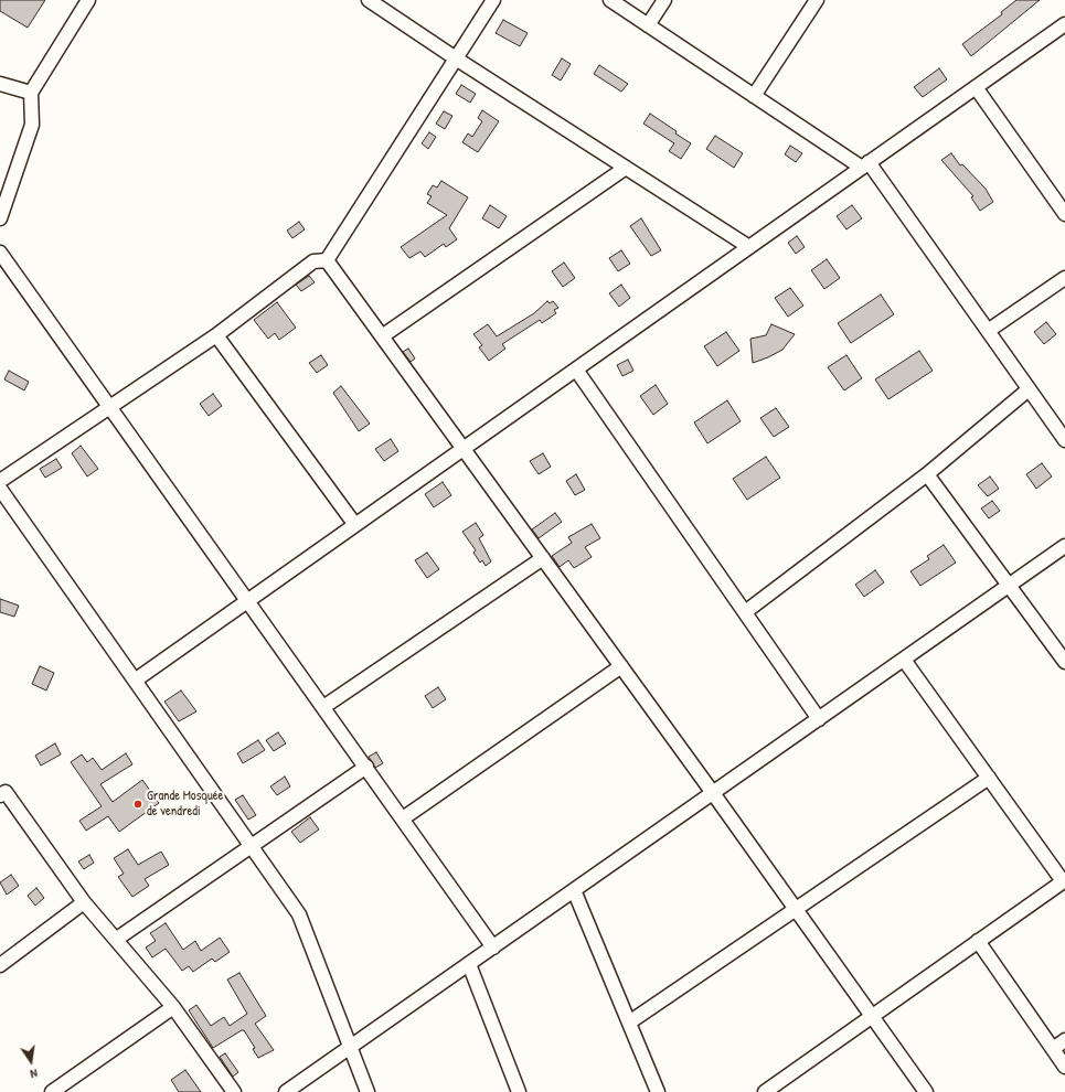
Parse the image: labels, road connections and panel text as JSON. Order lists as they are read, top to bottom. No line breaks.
{"places":["Grande Mosquée de vendredi"],"north":"bottom"}
